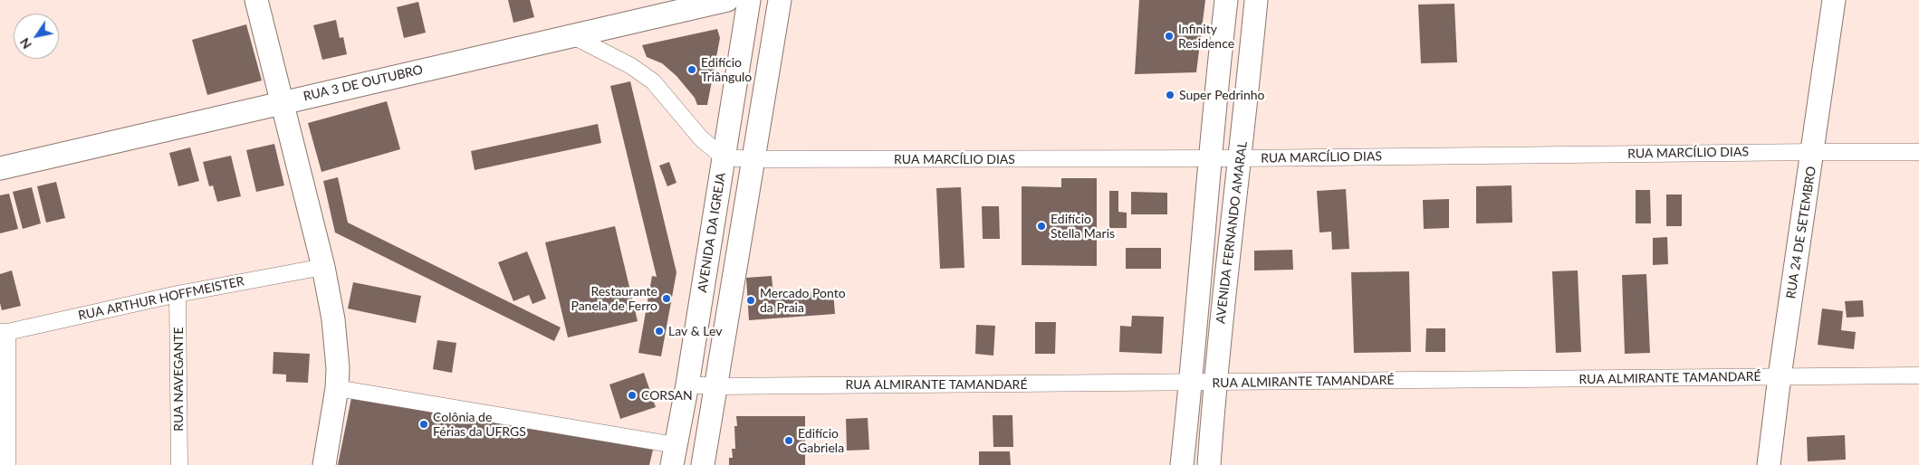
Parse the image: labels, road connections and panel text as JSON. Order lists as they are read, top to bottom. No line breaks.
{"streets":{"street":["RUA 3 DE OUTUBRO","RUA MARCÍLIO DIAS","AVENIDA DA IGREJA","AVENIDA FERNANDO AMARAL","RUA 24 DE SETEMBRO","RUA ARTHUR HOFFMEISTER","RUA ALMIRANTE TAMANDARÉ","RUA NAVEGANTE"]},"crossings":[["RUA MARCÍLIO DIAS","AVENIDA DA IGREJA"],["RUA MARCÍLIO DIAS","AVENIDA FERNANDO AMARAL"],["RUA MARCÍLIO DIAS","RUA 24 DE SETEMBRO"],["AVENIDA DA IGREJA","RUA ALMIRANTE TAMANDARÉ"],["AVENIDA FERNANDO AMARAL","RUA ALMIRANTE TAMANDARÉ"],["RUA 24 DE SETEMBRO","RUA ALMIRANTE TAMANDARÉ"],["RUA ARTHUR HOFFMEISTER","RUA NAVEGANTE"]],"places":["Infinity Residence","Edifício Triângulo","Super Pedrinho","Edifício Stella Maris","Restaurante Panela de Ferro","Mercado Ponto da Praia","Lav & Lev","CORSAN","Colônia de Férias da UFRGS","Edifício Gabriela"],"north":"bottom left"}
